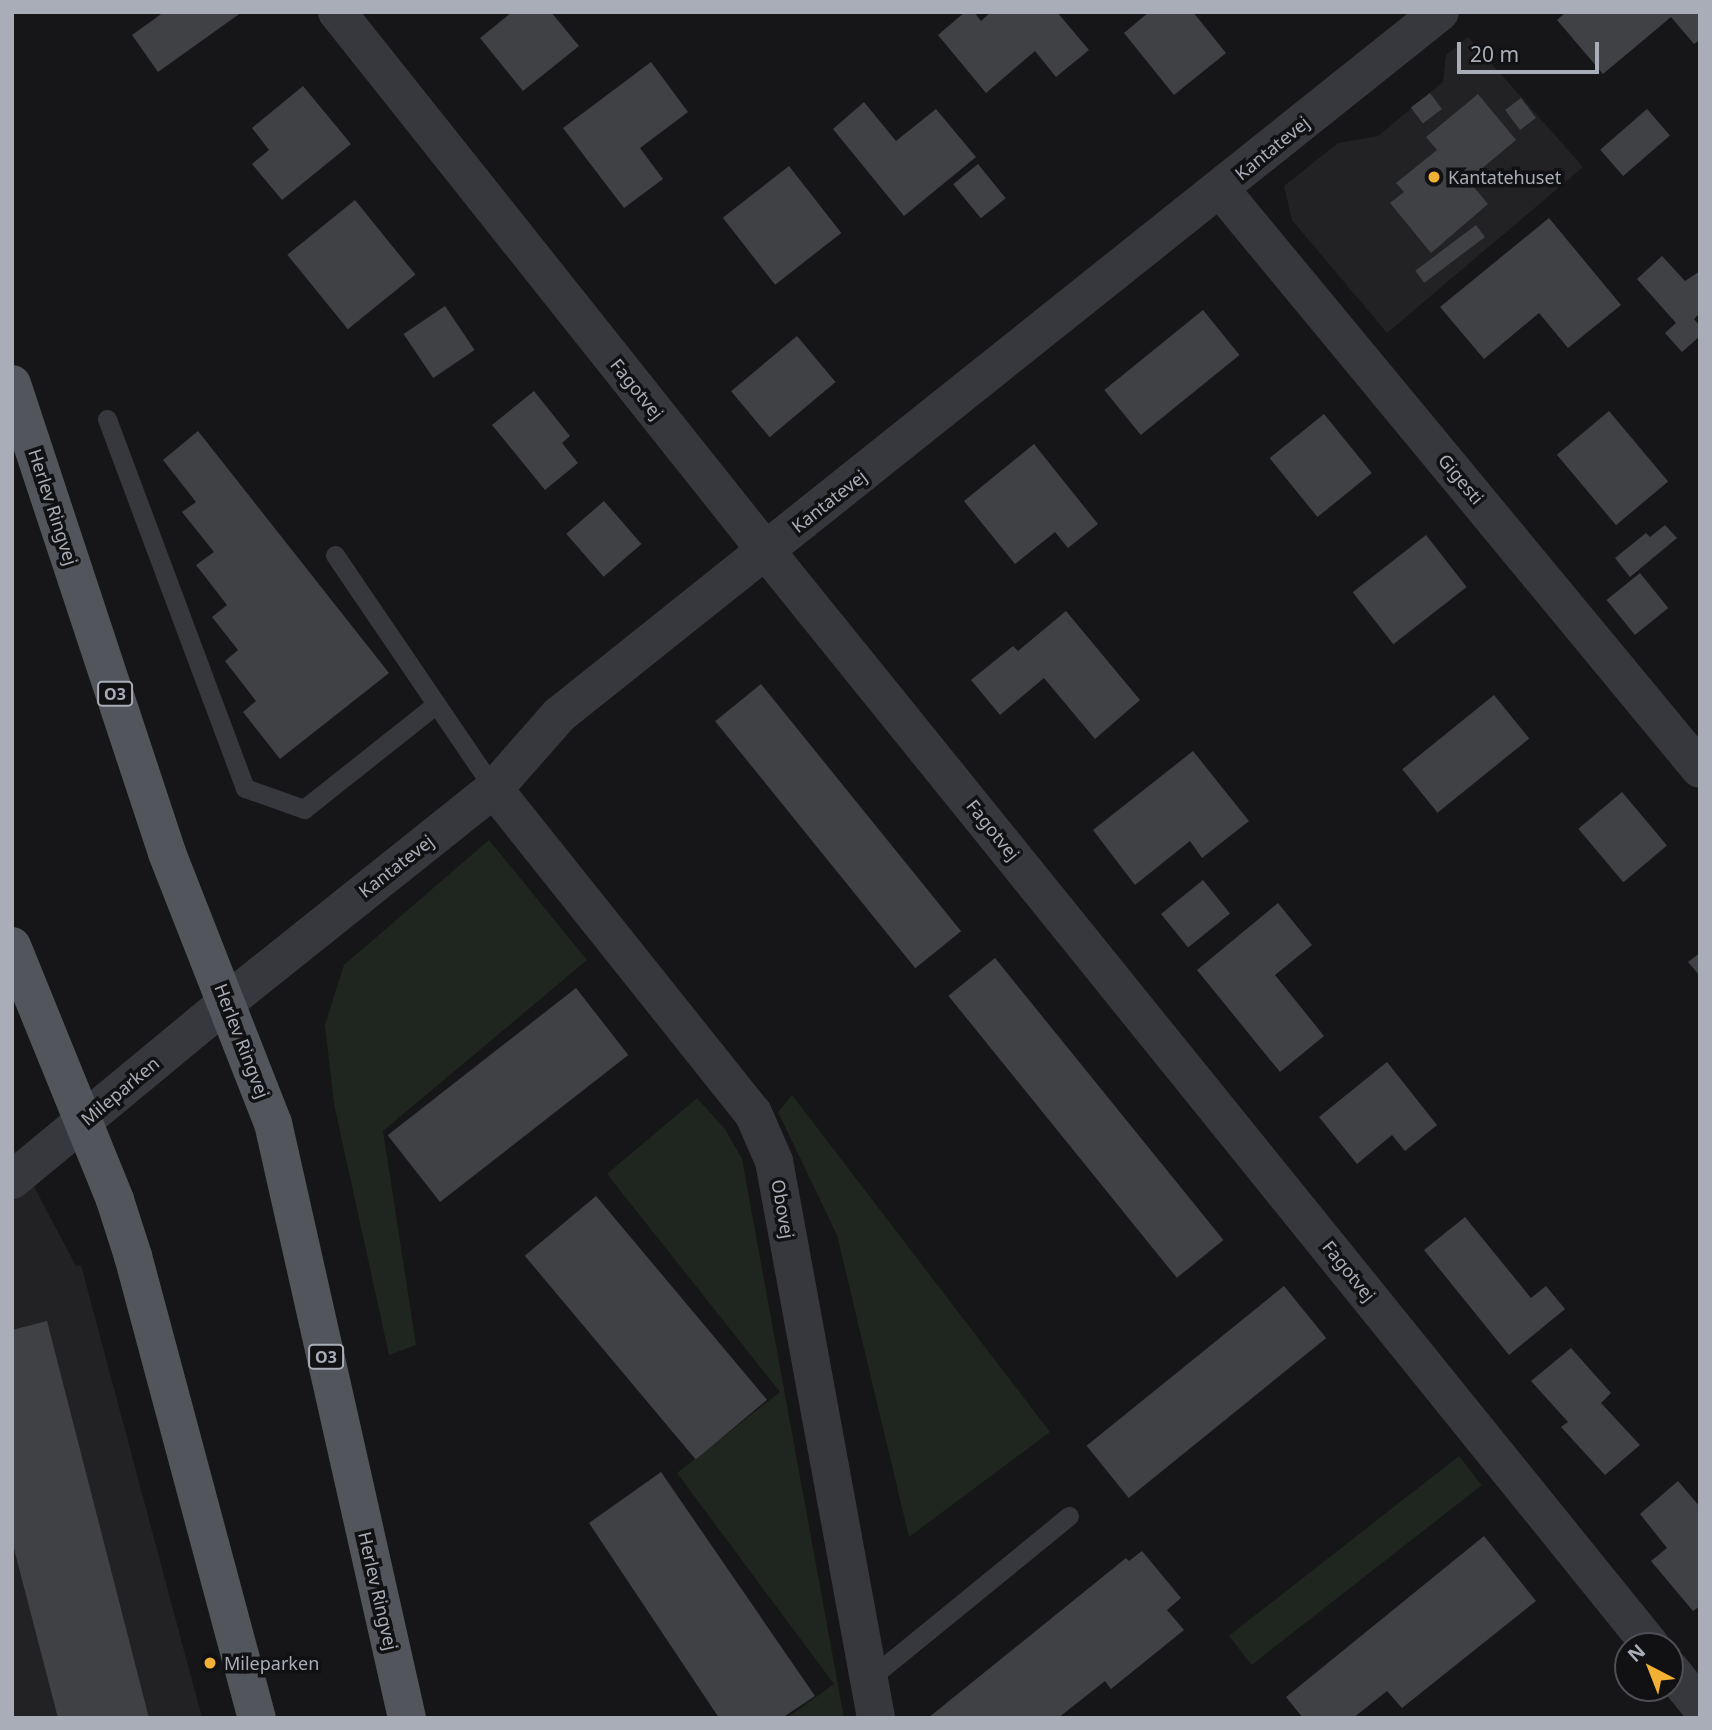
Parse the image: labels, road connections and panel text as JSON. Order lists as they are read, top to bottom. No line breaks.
{"streets":{"main road":["Herlev Ringvej","O3"],"street":["Kantatevej","Fagotvej","Gigesti","Mileparken","Obovej"]},"crossings":[["Kantatevej","Fagotvej"],["Kantatevej","Gigesti"],["Kantatevej","Herlev Ringvej"],["Kantatevej","Mileparken"],["Kantatevej","Obovej"],["Herlev Ringvej","Mileparken"]],"places":["Kantatehuset","Mileparken"],"scale_bar":"20 m","north":"top left"}
